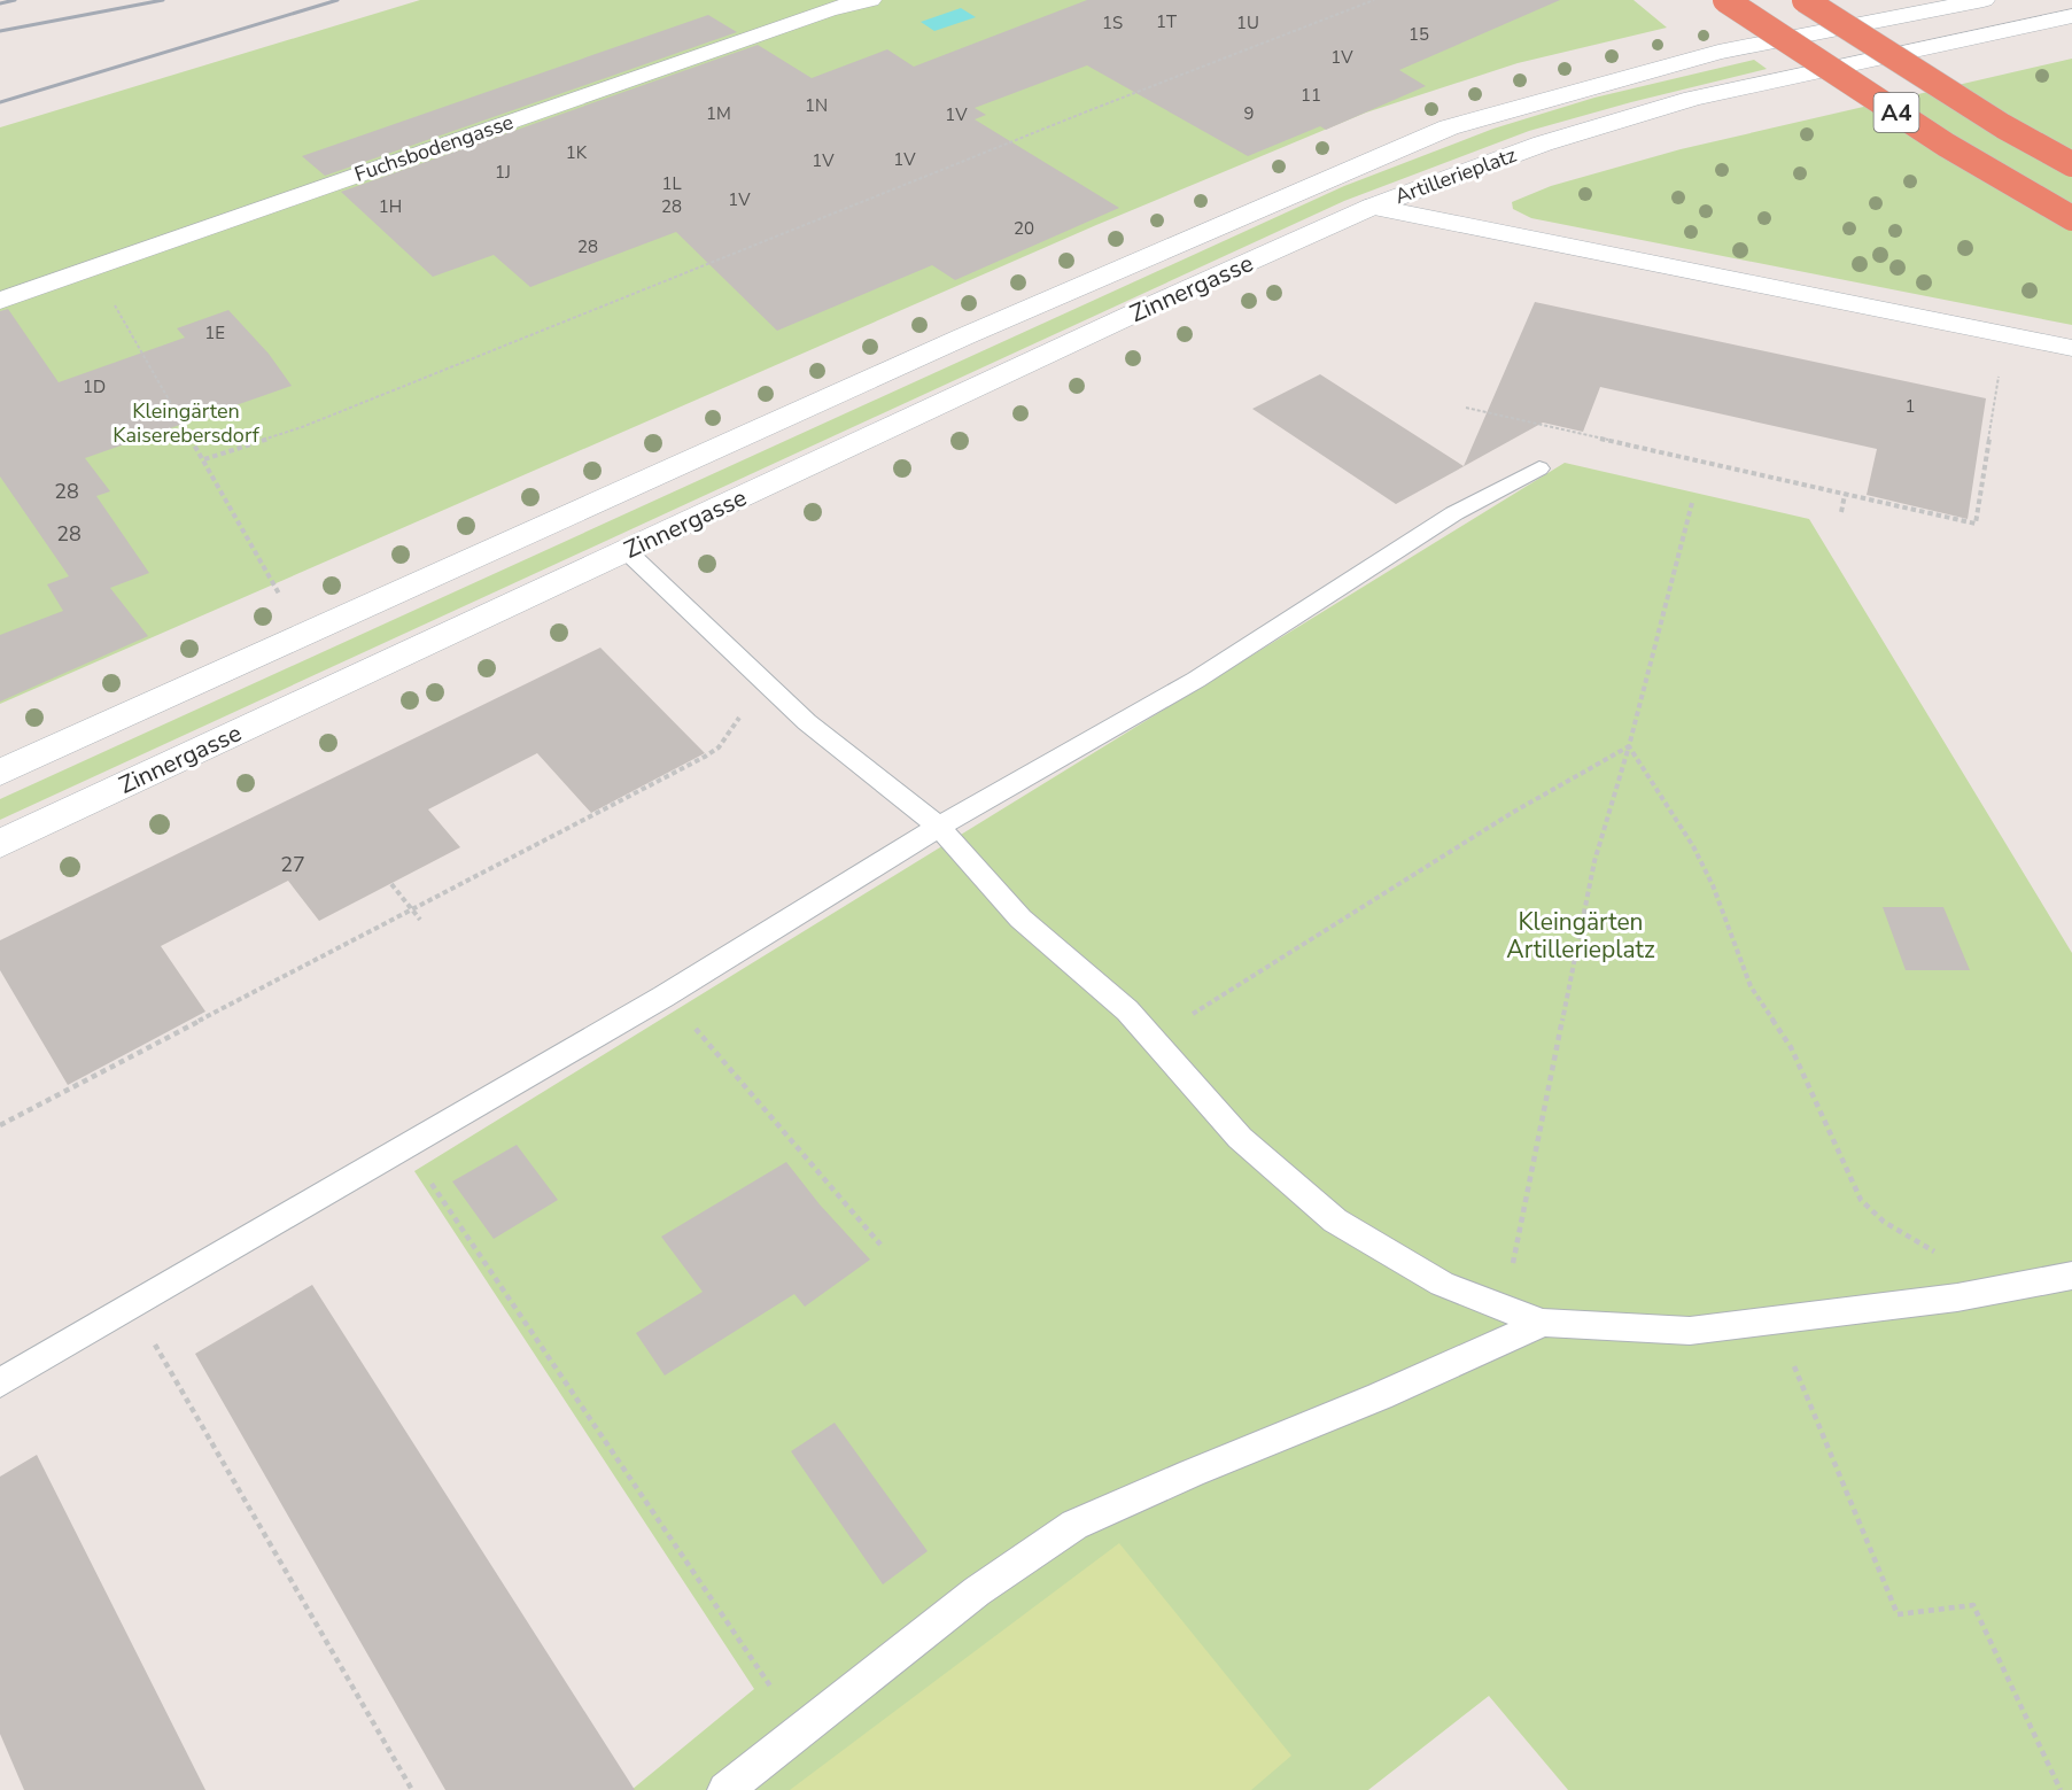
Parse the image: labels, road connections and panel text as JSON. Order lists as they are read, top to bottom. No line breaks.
{"streets":{"highway":["A4"],"main road":["Fuchsbodengasse","Artillerieplatz","Zinnergasse"]},"crossings":[["Artillerieplatz","Zinnergasse"]],"parks":["Kleingärten Kaiserebersdorf","Kleingärten Artillerieplatz"],"house_numbers":["1T","1S","1U","15","1V","11","1N","1M","9","1V","1K","1V","1V","1J","1L","1V","1H","28","20","28","1E","1D","1","28","28","27"]}
